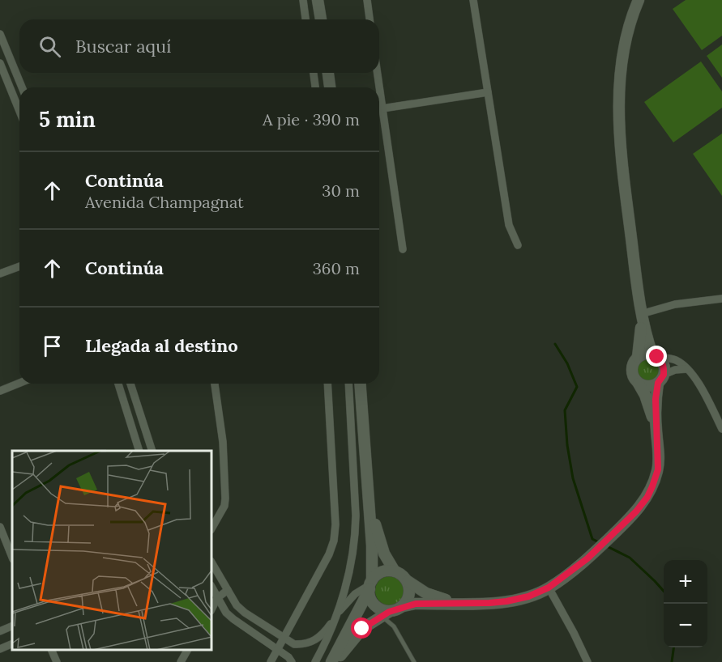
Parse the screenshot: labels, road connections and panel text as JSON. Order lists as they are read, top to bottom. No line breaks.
{"page":{"search":"Buscar aquí","heading":["5 min","A pie · 390 m"],"list":[["Continúa","Avenida Champagnat","30 m"],["Continúa","360 m"],"Llegada al destino"],"map_buttons":["+","−"]}}
